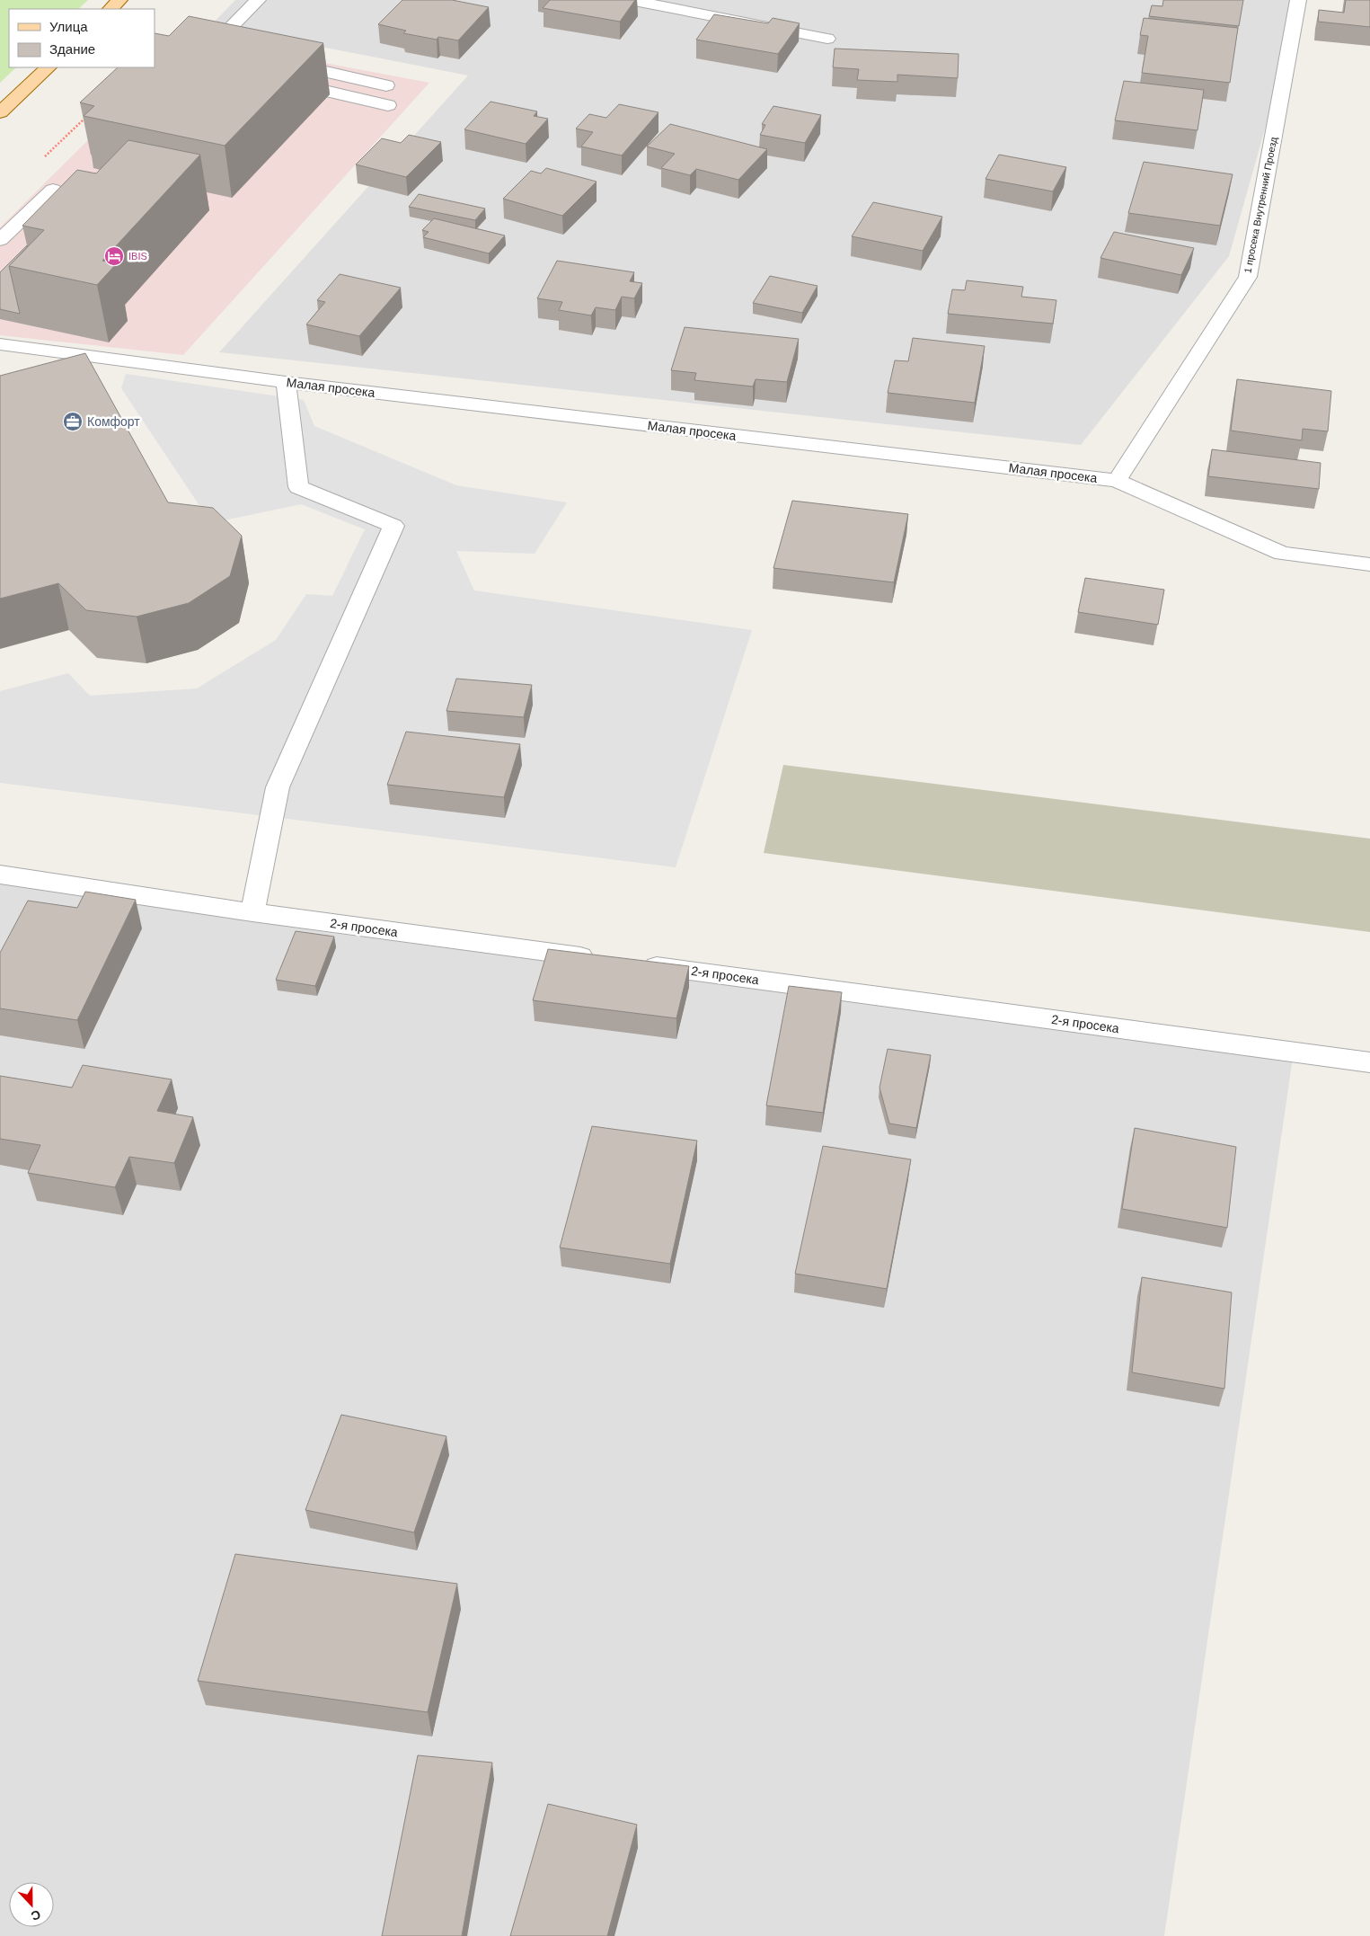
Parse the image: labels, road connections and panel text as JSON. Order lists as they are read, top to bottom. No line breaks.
{"streets":{"street":["1 просека Внутренний Проезд","Малая просека","2-я просека"]},"crossings":[["1 просека Внутренний Проезд","Малая просека"]],"places":{"hotel":["IBIS"],"office":["Комфорт"]},"legend":["Улица","Здание"],"north":"bottom"}
